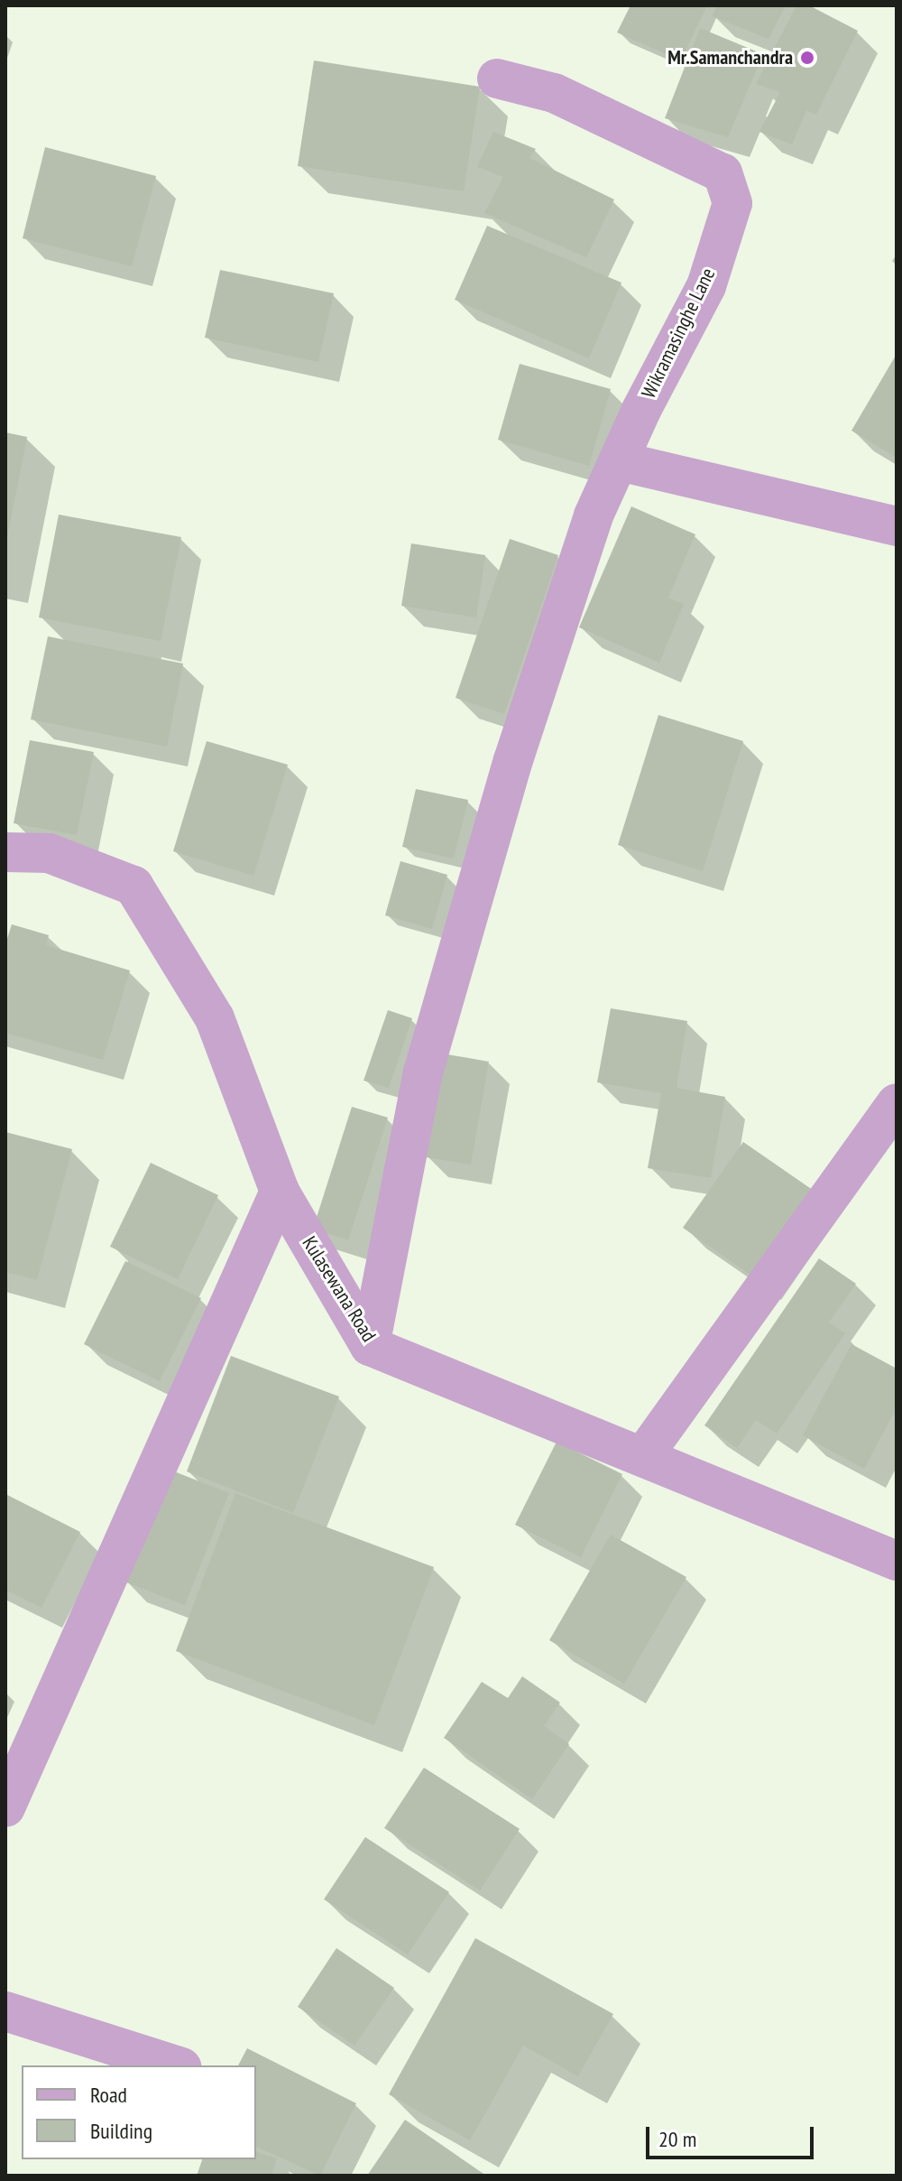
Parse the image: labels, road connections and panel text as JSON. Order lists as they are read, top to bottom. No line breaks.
{"streets":{"street":["Wikramasinghe Lane","Kulasewana Road"]},"crossings":[["Wikramasinghe Lane","Kulasewana Road"]],"places":["Mr.Samanchandra"],"legend":["Road","Building"],"scale_bar":"20 m"}
